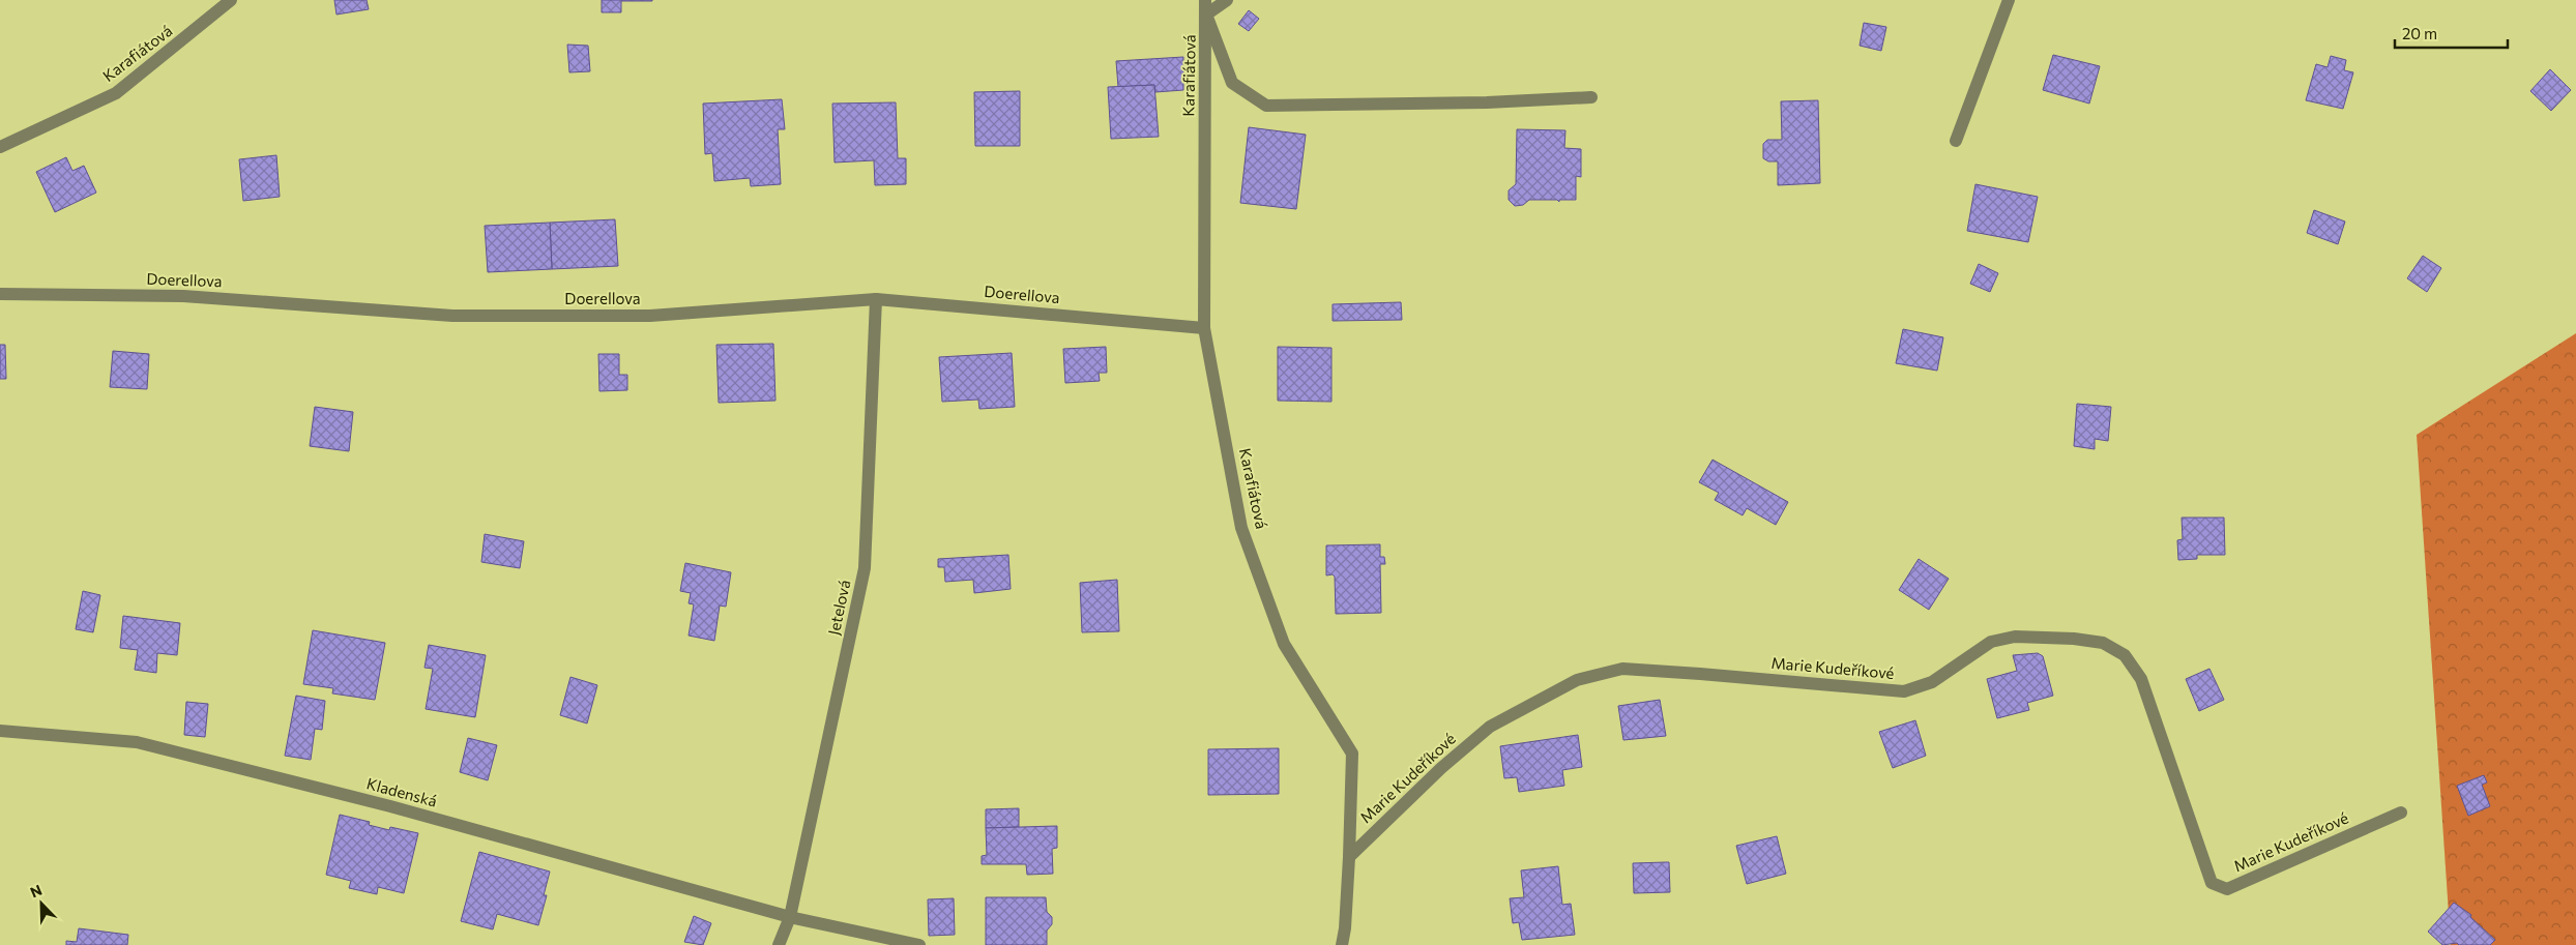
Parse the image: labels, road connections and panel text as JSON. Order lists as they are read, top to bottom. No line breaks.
{"streets":{"street":["Karafiátová","Doerellova","Jetelová","Marie Kudeříkové","Kladenská"]},"crossings":[["Karafiátová","Doerellova"],["Karafiátová","Marie Kudeříkové"],["Doerellova","Jetelová"],["Jetelová","Kladenská"]],"scale_bar":"20 m","north":"top left"}
